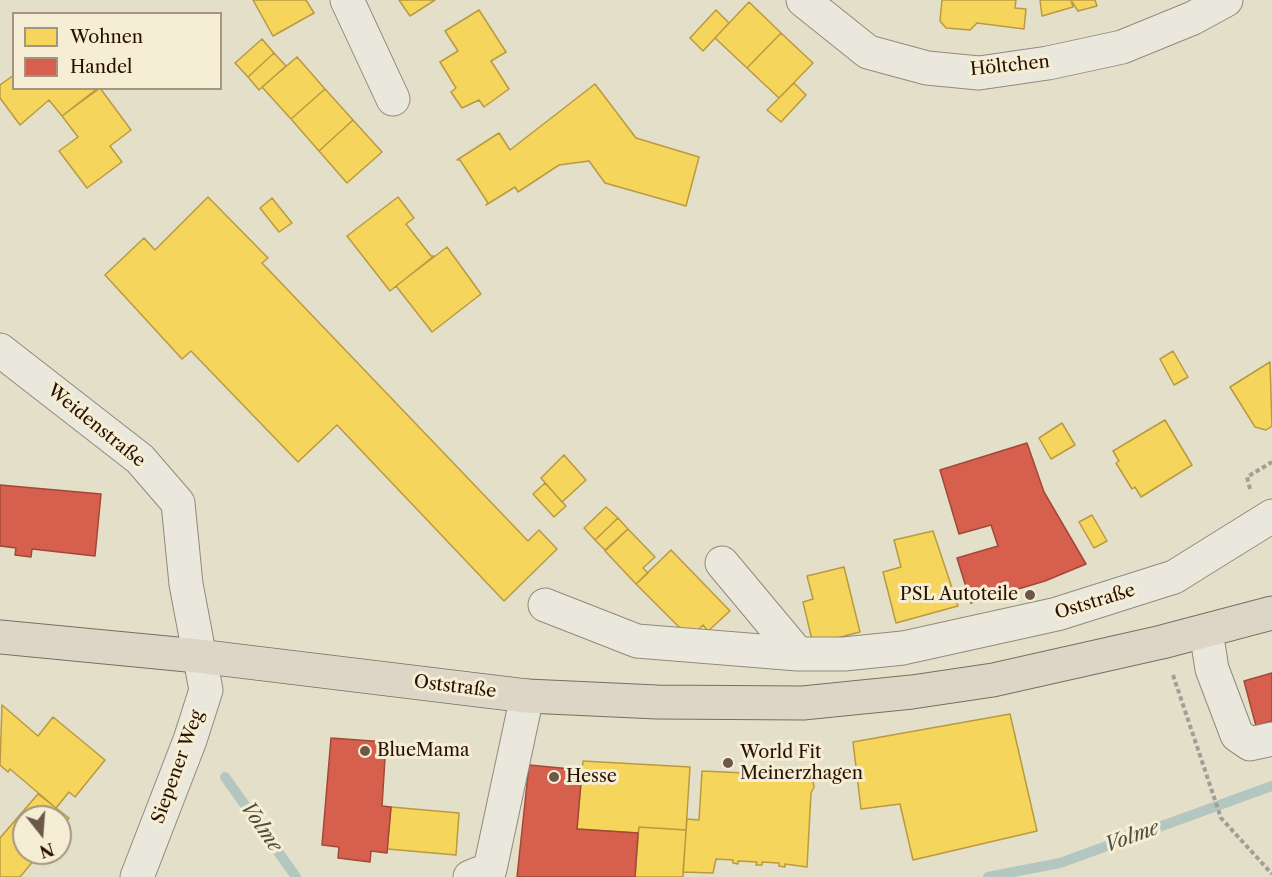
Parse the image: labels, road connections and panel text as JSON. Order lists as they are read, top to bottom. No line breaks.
{"streets":{"main road":["Oststraße"],"street":["Höltchen","Weidenstraße","Siepener Weg"]},"crossings":[["Weidenstraße","Oststraße"],["Weidenstraße","Siepener Weg"],["Oststraße","Siepener Weg"]],"water":["Volme"],"places":["PSL Autoteile","BlueMama","World Fit Meinerzhagen","Hesse"],"legend":["Wohnen","Handel"],"north":"bottom"}
